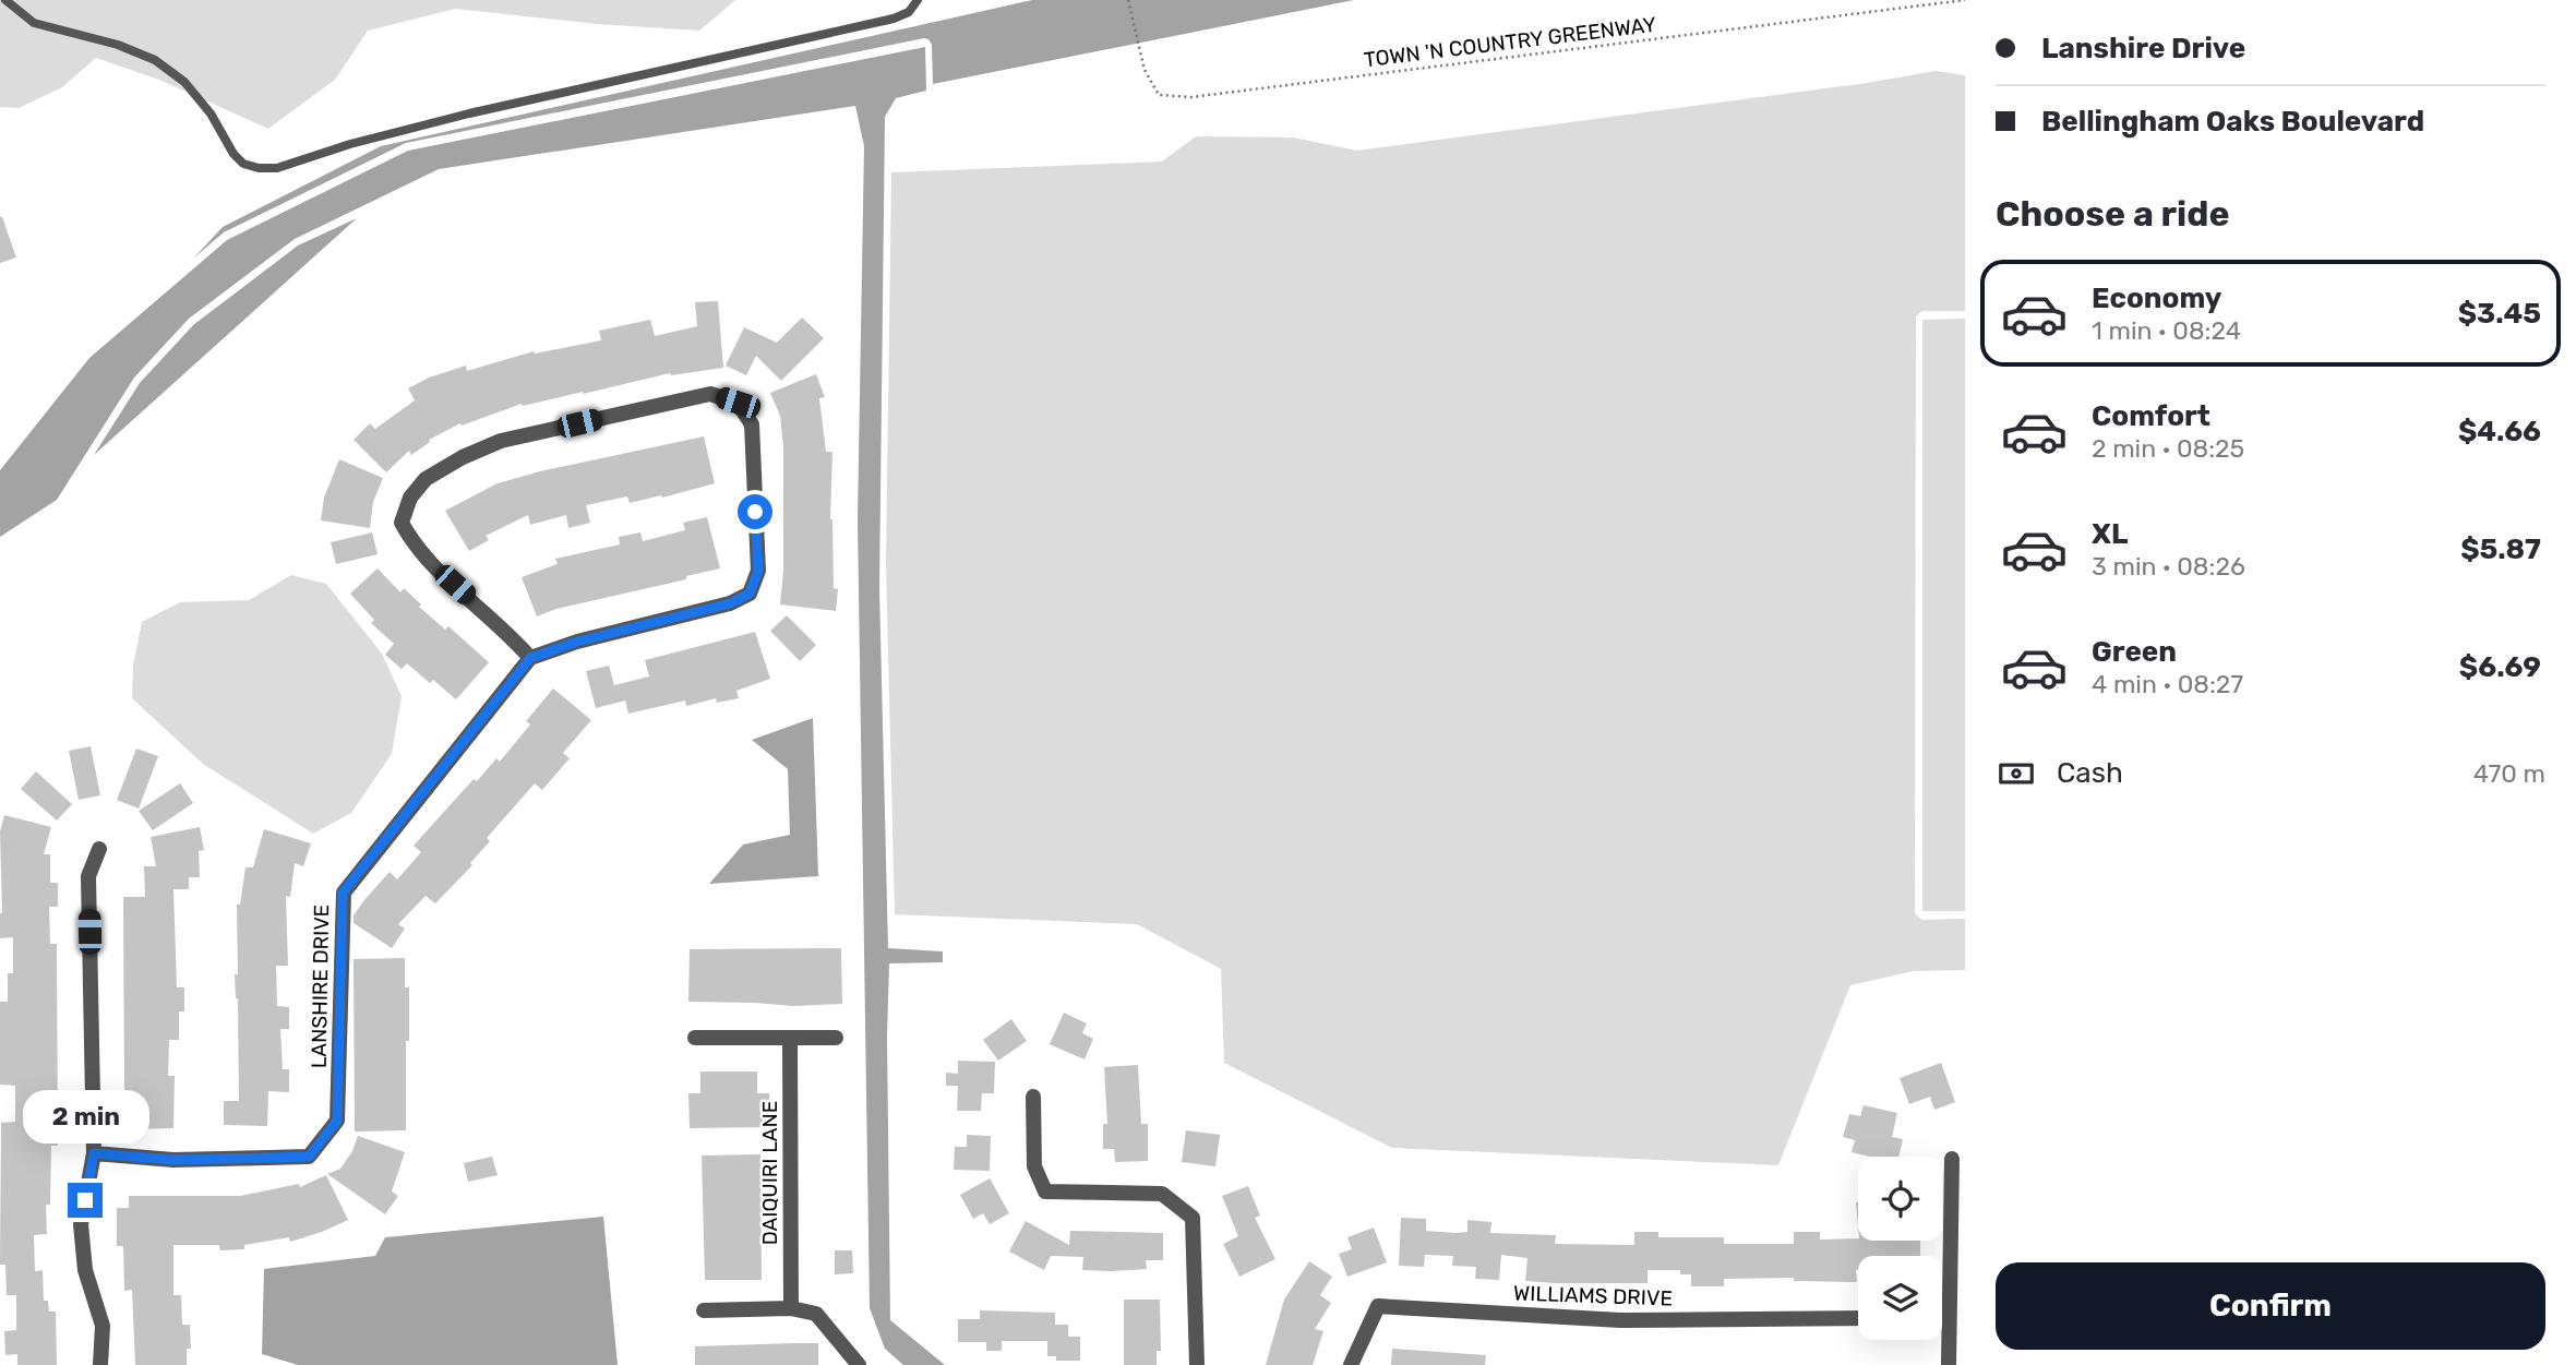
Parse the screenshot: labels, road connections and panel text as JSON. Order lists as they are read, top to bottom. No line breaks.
{"streets":{"street":["LANSHIRE DRIVE","DAIQUIRI LANE","WILLIAMS DRIVE"],"path":["TOWN 'N COUNTRY GREENWAY"]},"page":{"banner":["Lanshire Drive","Bellingham Oaks Boulevard"],"heading":"Choose a ride","list":[{"name":"Economy","note":"1 min · 08:24","value":"$3.45"},{"name":"Comfort","note":"2 min · 08:25","value":"$4.66"},{"name":"XL","note":"3 min · 08:26","value":"$5.87"},{"name":"Green","note":"4 min · 08:27","value":"$6.69"}],"pay":["Cash","470 m"],"bubble":"2 min","buttons":"Confirm"}}
